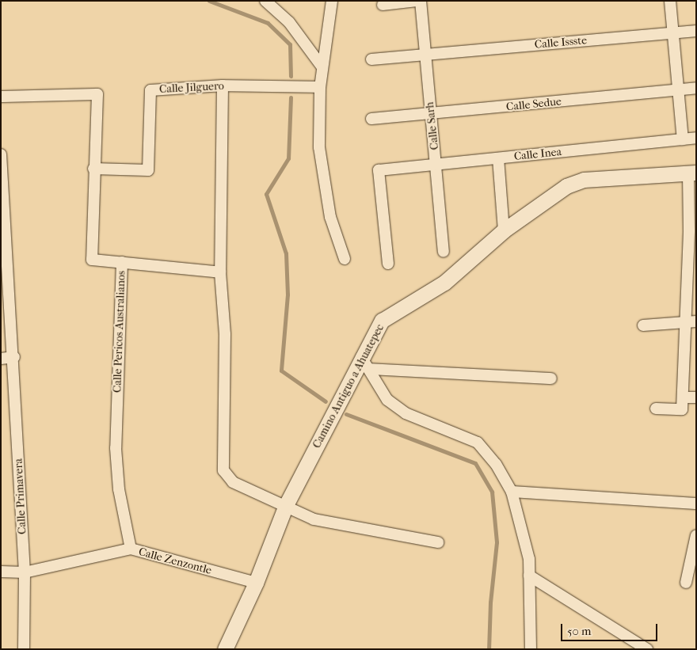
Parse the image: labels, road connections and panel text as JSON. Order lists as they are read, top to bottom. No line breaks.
{"streets":{"street":["Calle Issste","Calle Jilguero","Calle Sedue","Calle Sarh","Calle Inea","Calle Pericos Australianos","Camino Antiguo a Ahuatepec","Calle Primavera","Calle Zenzontle"]},"crossings":[["Calle Issste","Calle Sarh"],["Calle Jilguero","Calle Pericos Australianos"],["Calle Sedue","Calle Sarh"],["Calle Sarh","Calle Inea"],["Calle Pericos Australianos","Calle Zenzontle"],["Camino Antiguo a Ahuatepec","Calle Zenzontle"],["Calle Primavera","Calle Zenzontle"]],"scale_bar":"50 m"}
